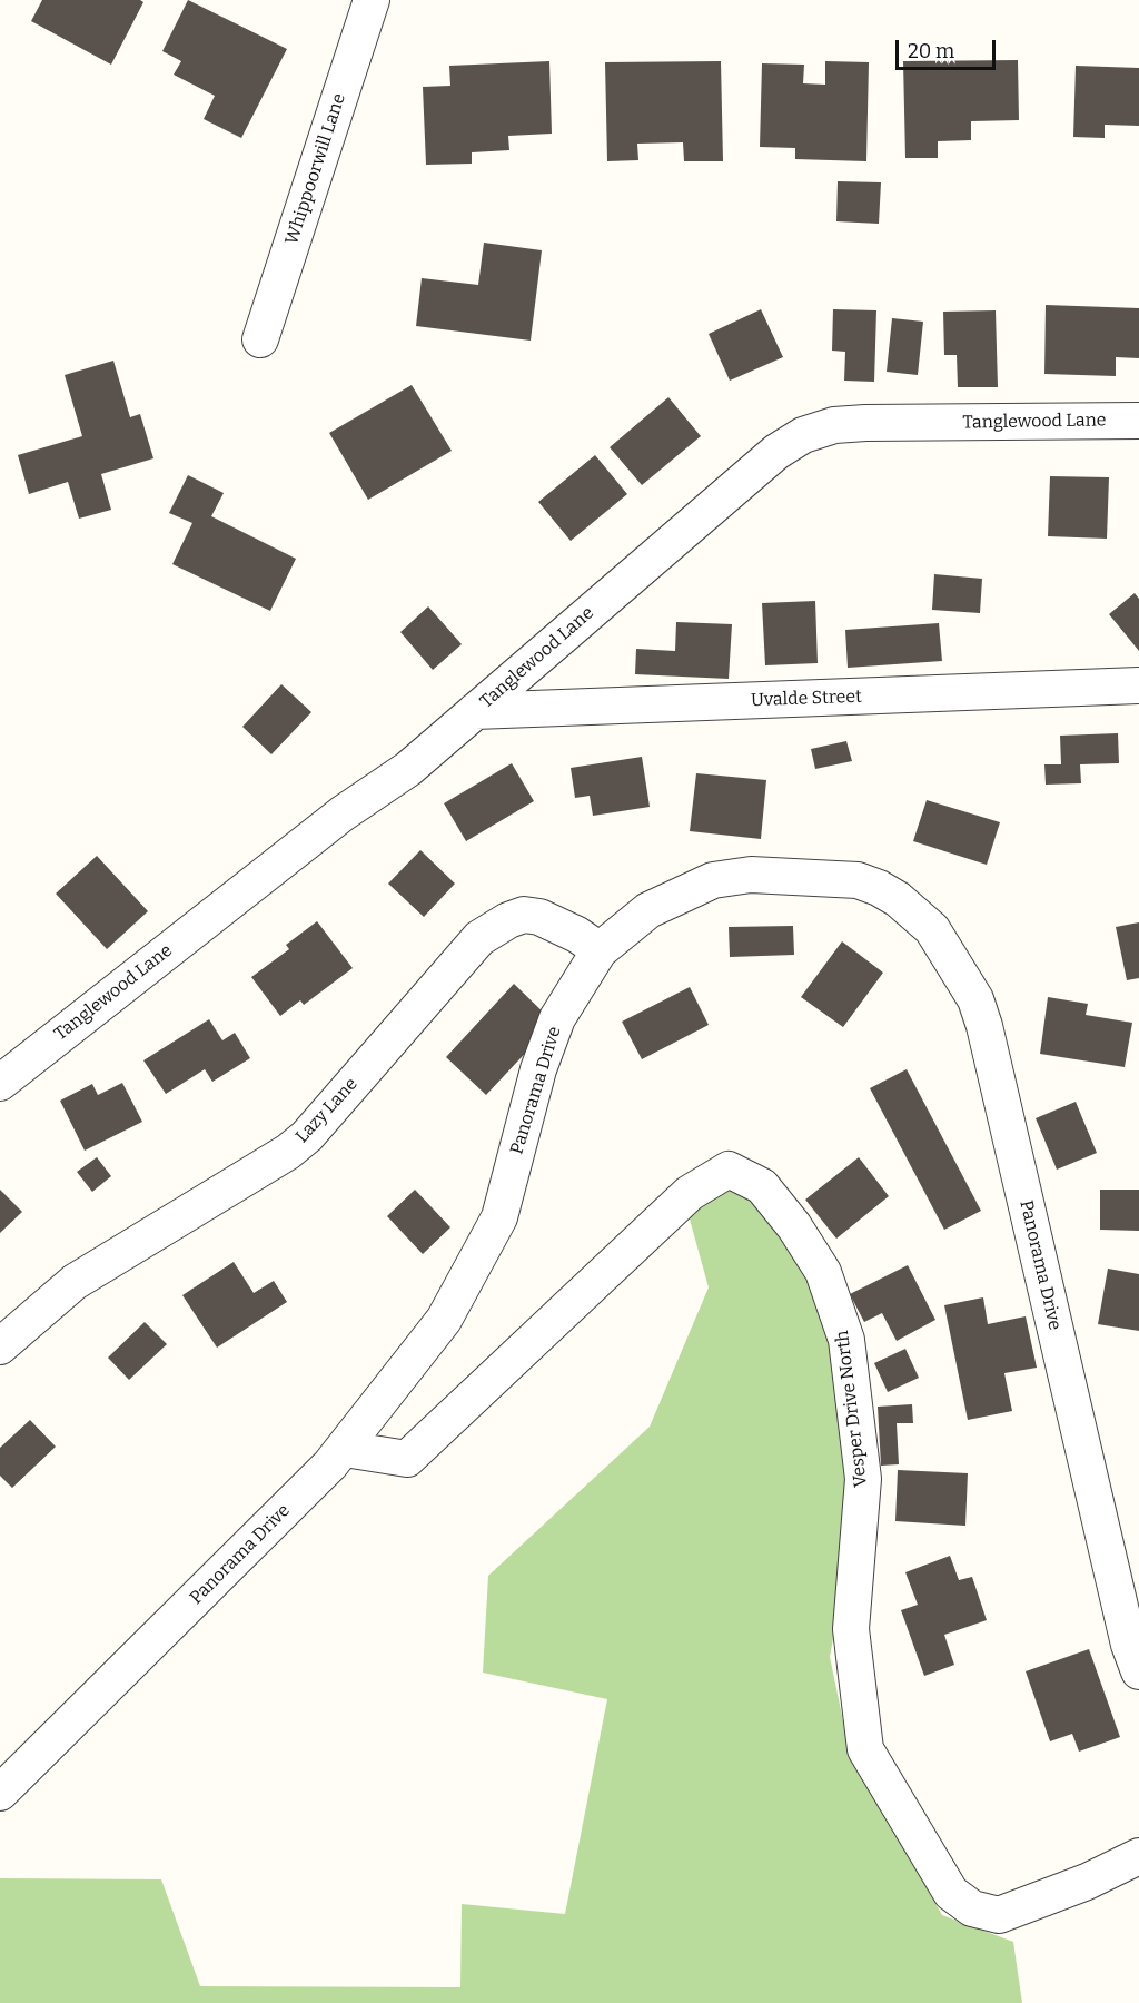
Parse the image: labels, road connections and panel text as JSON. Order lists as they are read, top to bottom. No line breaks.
{"streets":{"street":["Whippoorwill Lane","Tanglewood Lane","Uvalde Street","Panorama Drive","Lazy Lane","Vesper Drive North"]},"crossings":[["Tanglewood Lane","Uvalde Street"],["Panorama Drive","Lazy Lane"],["Panorama Drive","Vesper Drive North"]],"scale_bar":"20 m"}
